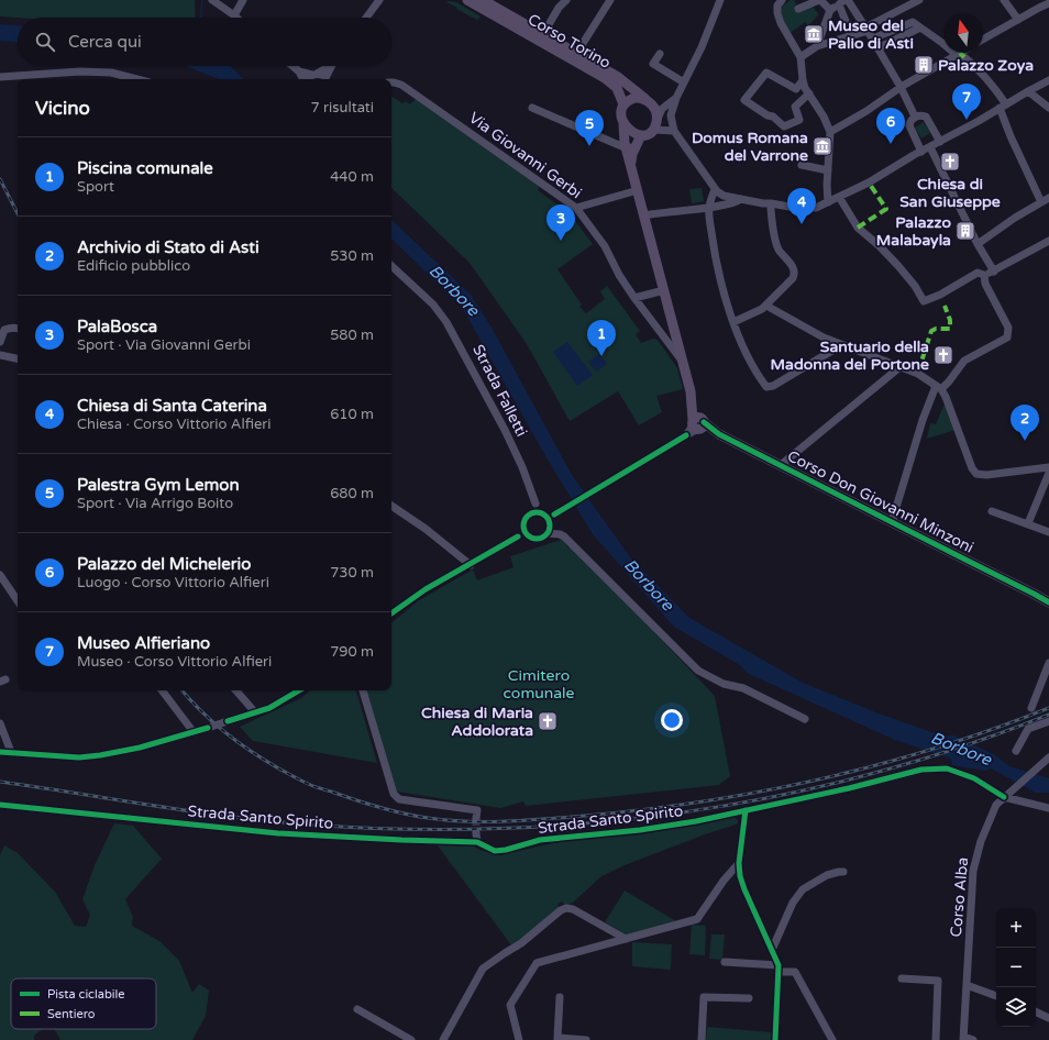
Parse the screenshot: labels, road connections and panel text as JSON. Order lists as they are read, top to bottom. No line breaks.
{"streets":{"main road":["Corso Torino","Corso Don Giovanni Minzoni"],"street":["Via Giovanni Gerbi","Strada Falletti","Strada Santo Spirito","Corso Alba"]},"crossings":[["Corso Torino","Corso Don Giovanni Minzoni"],["Via Giovanni Gerbi","Corso Don Giovanni Minzoni"],["Strada Santo Spirito","Corso Alba"]],"water":["Borbore"],"parks":["Cimitero comunale"],"places":{"museum":["Museo del Palio di Asti","Domus Romana del Varrone"],"building":["Palazzo Zoya","Palazzo Malabayla"],"church":["Chiesa di San Giuseppe","Santuario della Madonna del Portone","Chiesa di Maria Addolorata"]},"legend":["Pista ciclabile","Sentiero"],"north":"top","page":{"search":"Cerca qui","heading":["Vicino","7 risultati"],"pins":["7","6","5","4","3","1","2"],"list":[{"mark":"1","name":"Piscina comunale","note":"Sport","value":"440 m"},{"mark":"2","name":"Archivio di Stato di Asti","note":"Edificio pubblico","value":"530 m"},{"mark":"3","name":"PalaBosca","note":"Sport · Via Giovanni Gerbi","value":"580 m"},{"mark":"4","name":"Chiesa di Santa Caterina","note":"Chiesa · Corso Vittorio Alfieri","value":"610 m"},{"mark":"5","name":"Palestra Gym Lemon","note":"Sport · Via Arrigo Boito","value":"680 m"},{"mark":"6","name":"Palazzo del Michelerio","note":"Luogo · Corso Vittorio Alfieri","value":"730 m"},{"mark":"7","name":"Museo Alfieriano","note":"Museo · Corso Vittorio Alfieri","value":"790 m"}],"map_buttons":["+","−"]}}
